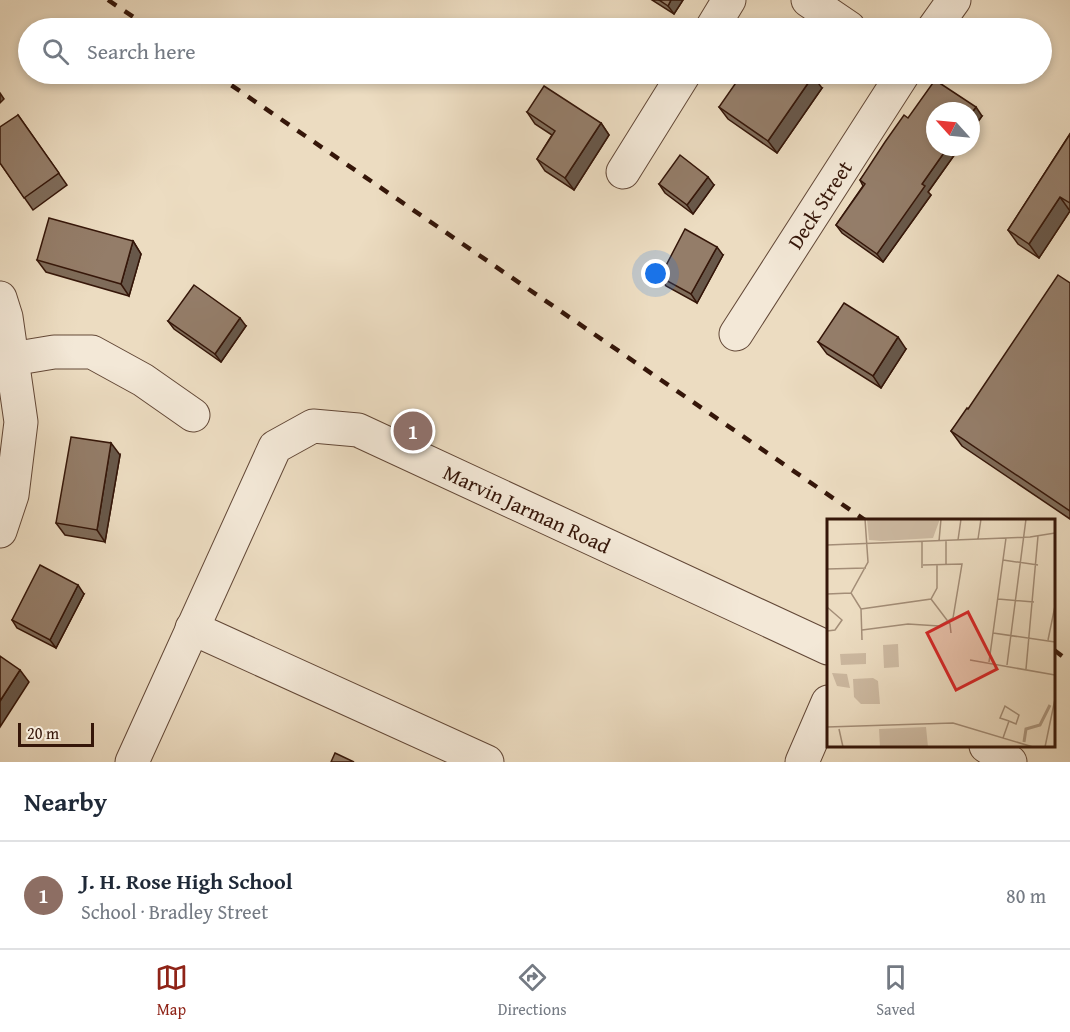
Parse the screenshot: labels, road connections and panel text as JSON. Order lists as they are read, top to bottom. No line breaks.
{"streets":{"street":["Deck Street","Marvin Jarman Road"]},"scale_bar":"20 m","north":"top left","page":{"search":"Search here","pins":"1","scale":"20 m","heading":"Nearby","list":[{"mark":"1","name":"J. H. Rose High School","note":"School · Bradley Street","value":"80 m"}],"nav":["Map","Directions","Saved"]}}
